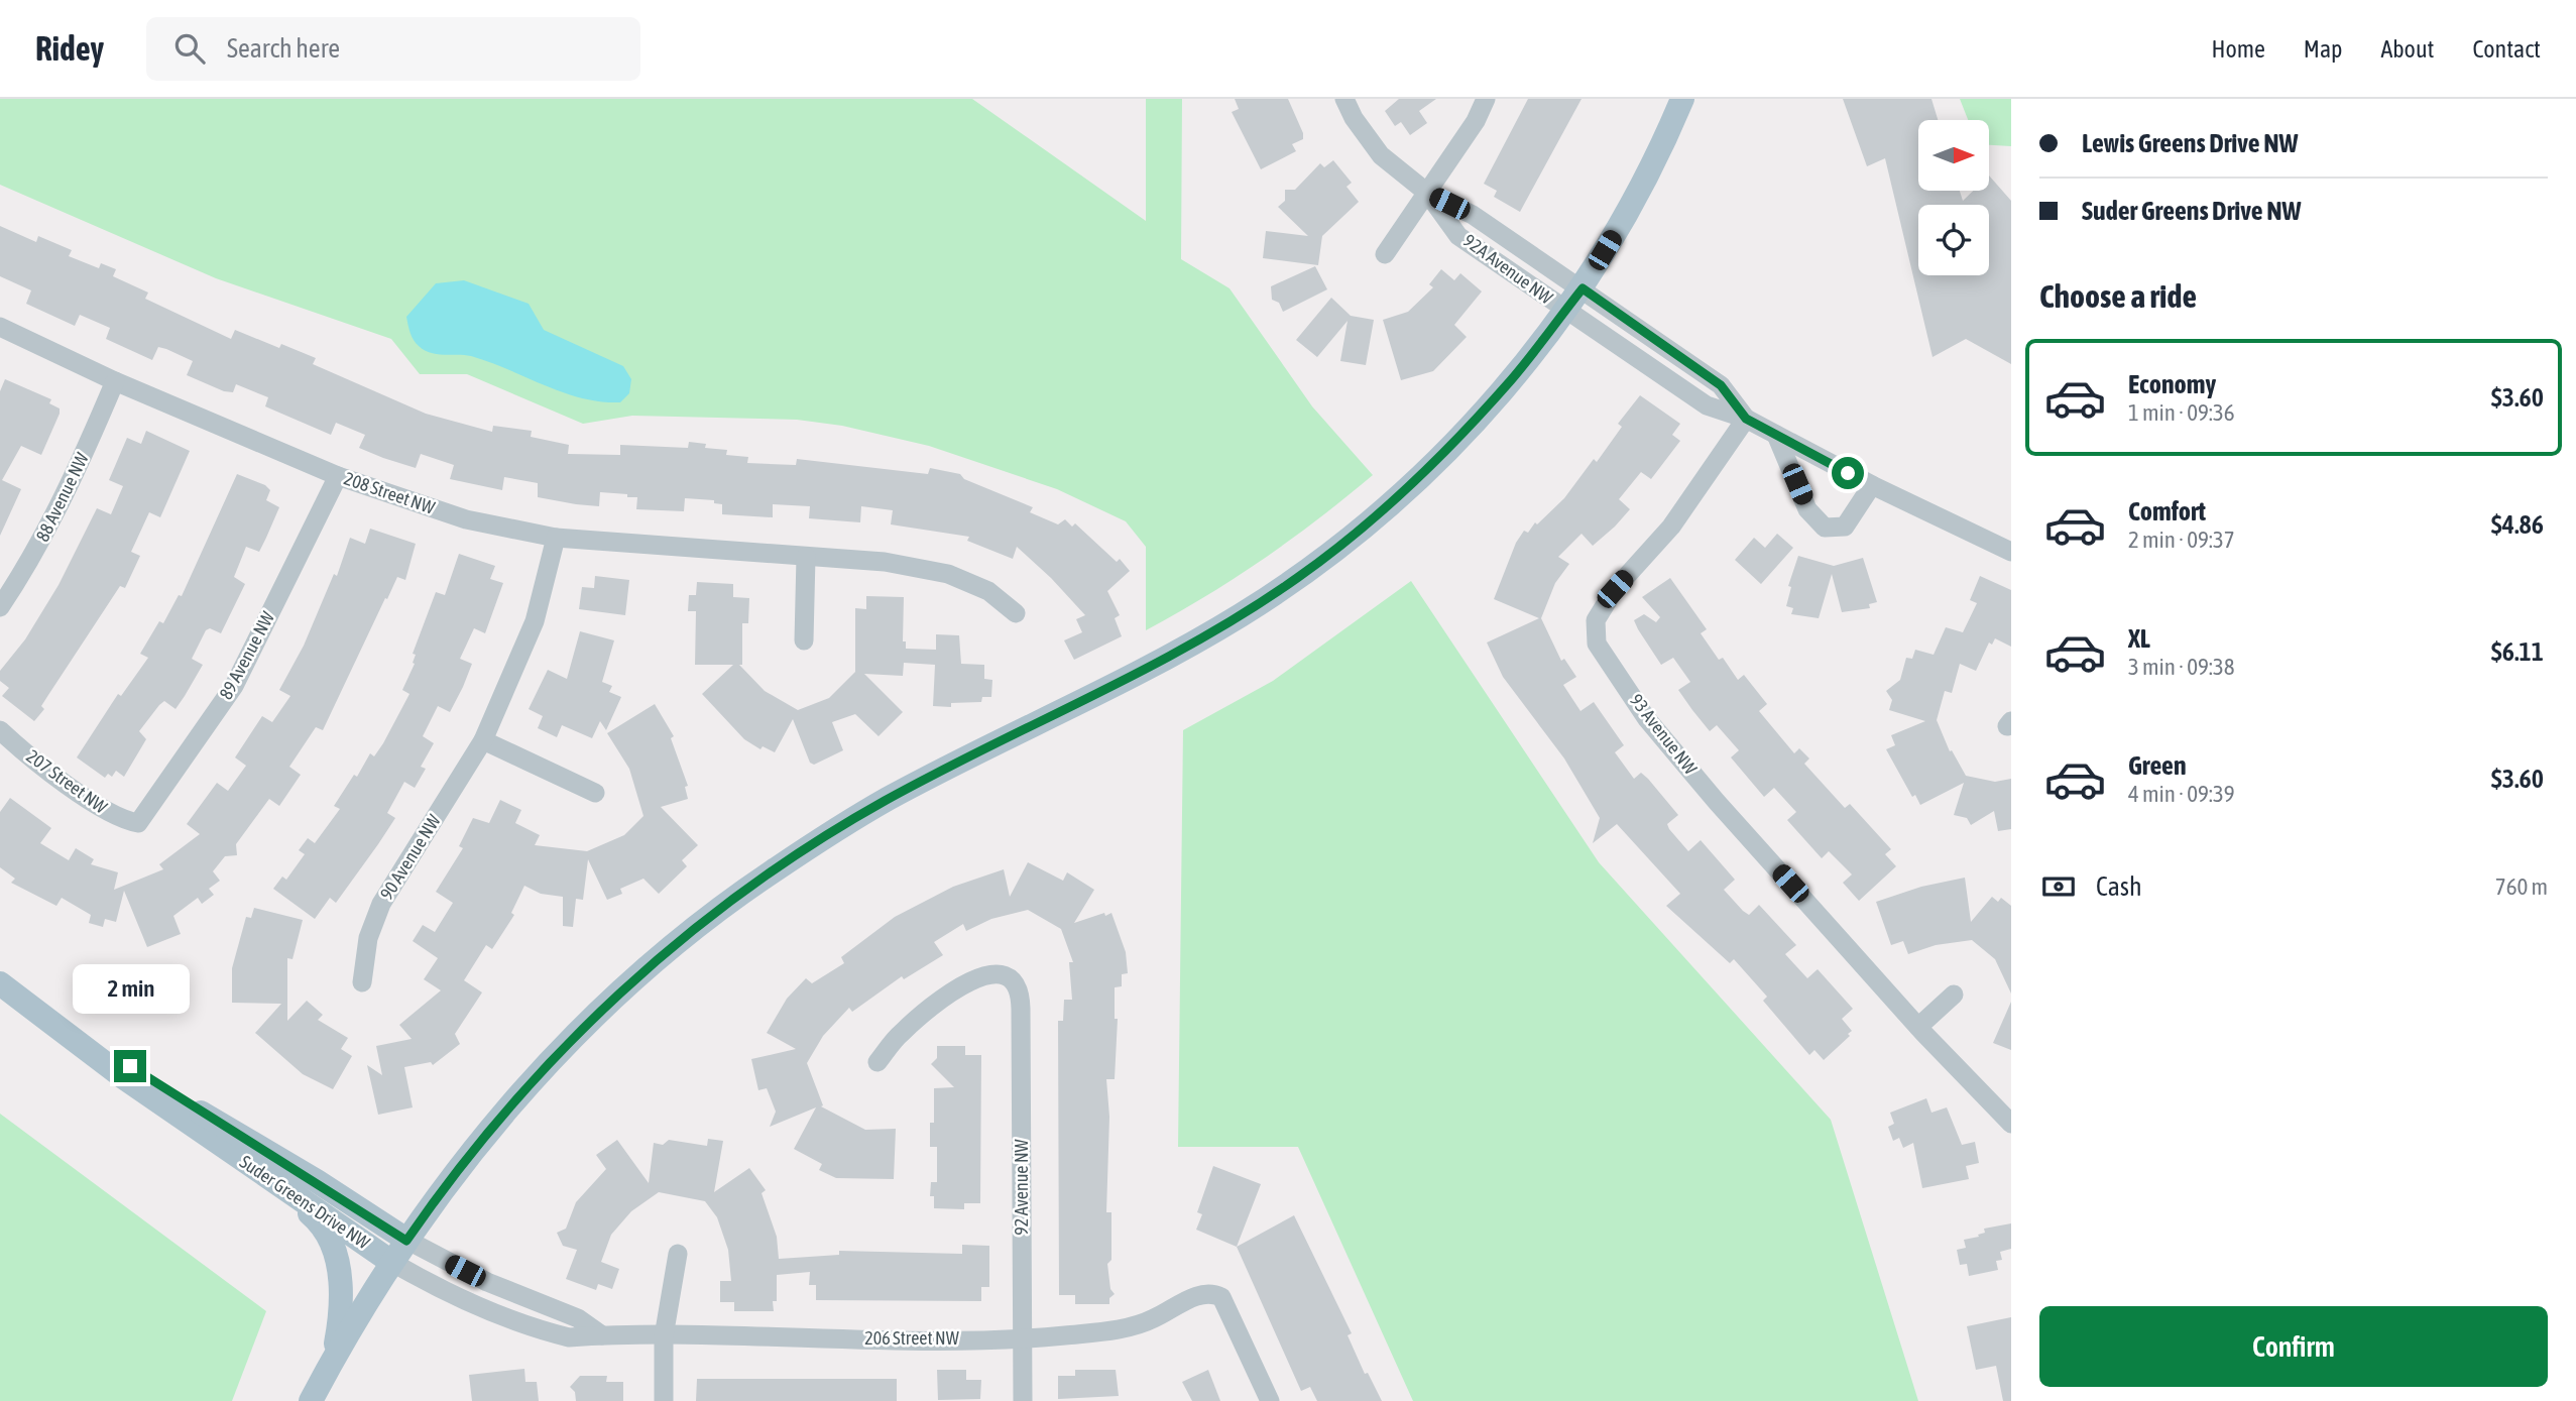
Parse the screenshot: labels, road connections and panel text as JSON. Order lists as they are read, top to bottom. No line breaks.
{"streets":{"main road":["Suder Greens Drive NW"],"street":["92A Avenue NW","208 Street NW","88 Avenue NW","89 Avenue NW","93 Avenue NW","207 Street NW","90 Avenue NW","92 Avenue NW","206 Street NW"]},"crossings":[["92A Avenue NW","93 Avenue NW"],["208 Street NW","88 Avenue NW"],["208 Street NW","89 Avenue NW"],["208 Street NW","90 Avenue NW"],["89 Avenue NW","207 Street NW"],["92 Avenue NW","206 Street NW"],["Suder Greens Drive NW","206 Street NW"]],"north":"right","page":{"header":"Ridey","search":"Search here","nav":["Home","Map","About","Contact"],"banner":["Lewis Greens Drive NW","Suder Greens Drive NW"],"heading":"Choose a ride","list":[{"name":"Economy","note":"1 min · 09:36","value":"$3.60"},{"name":"Comfort","note":"2 min · 09:37","value":"$4.86"},{"name":"XL","note":"3 min · 09:38","value":"$6.11"},{"name":"Green","note":"4 min · 09:39","value":"$3.60"}],"pay":["Cash","760 m"],"bubble":"2 min","buttons":"Confirm"}}
